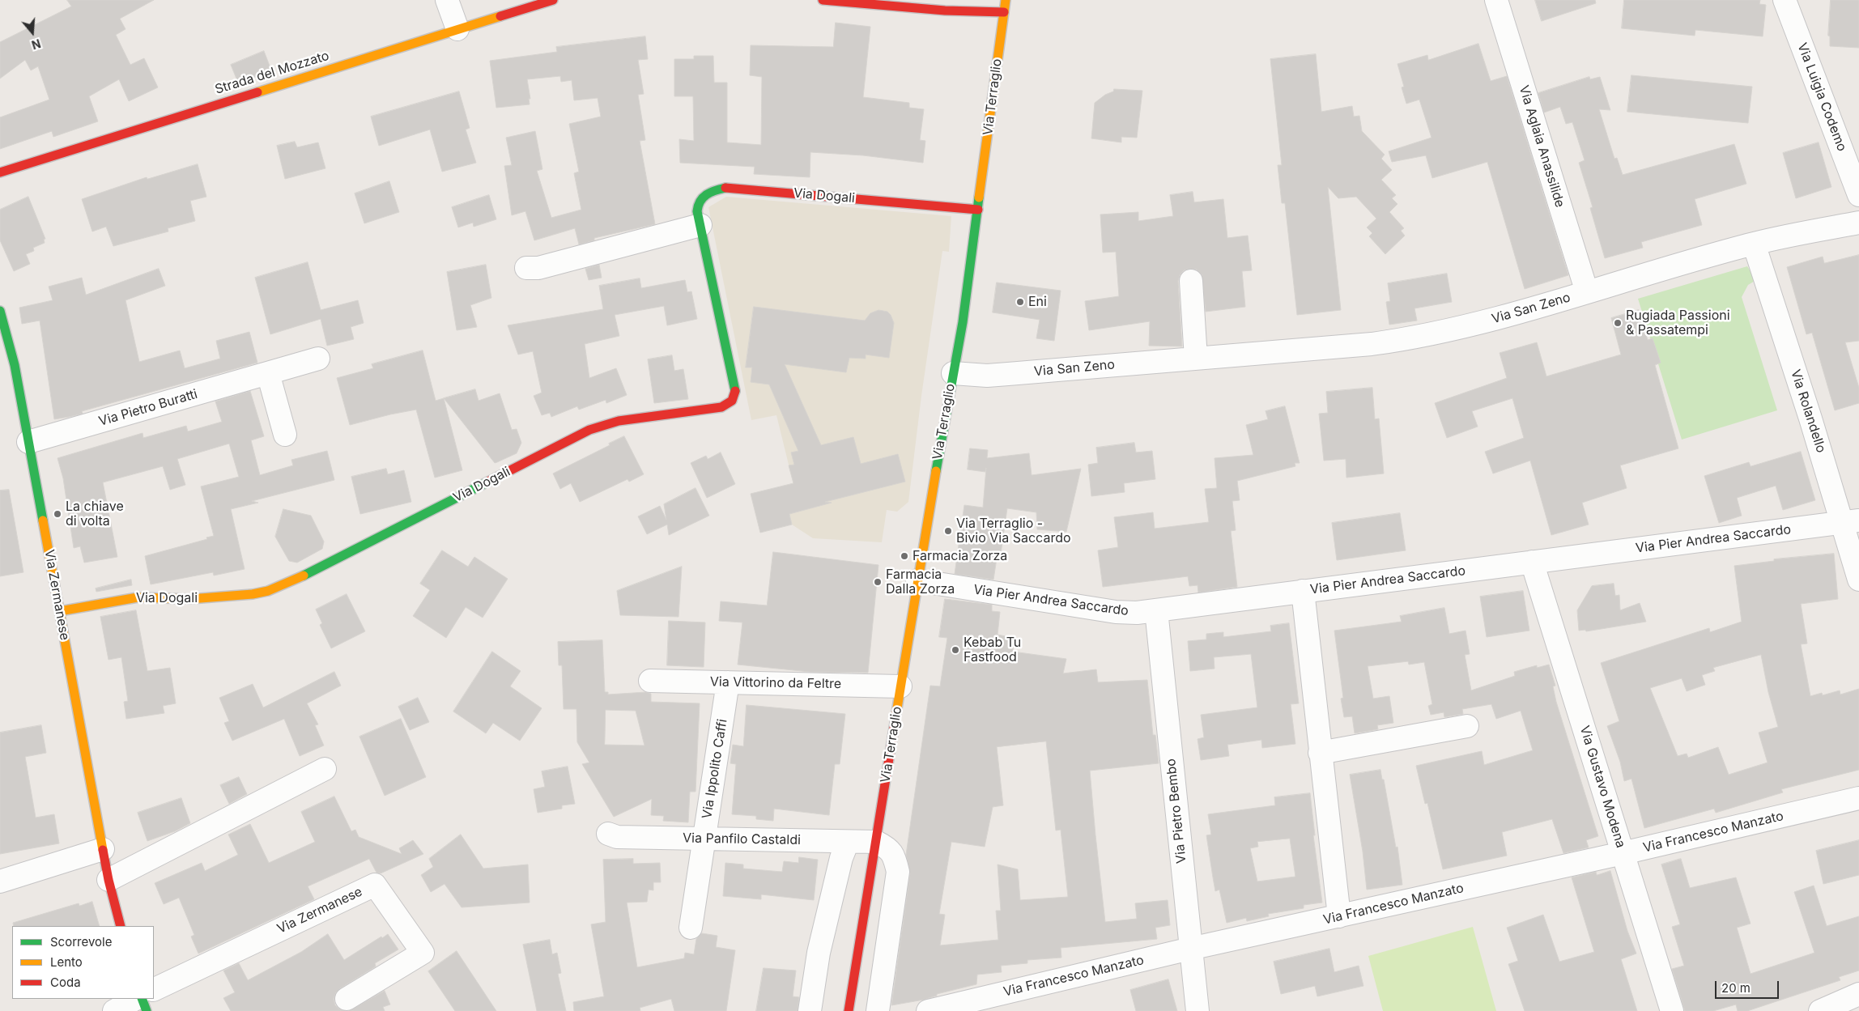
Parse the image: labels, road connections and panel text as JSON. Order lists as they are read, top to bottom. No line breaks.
{"streets":{"street":["Strada del Mozzato","Via Terraglio","Via Luigia Codemo","Via Aglaia Anassilide","Via Dogali","Via San Zeno","Via Pietro Buratti","Via Rolandello","Via Pier Andrea Saccardo","Via Zermanese","Via Vittorino da Feltre","Via Ippolito Caffi","Via Gustavo Modena","Via Pietro Bembo","Via Francesco Manzato","Via Panfilo Castaldi"]},"crossings":[["Via Terraglio","Via Dogali"],["Via Terraglio","Via San Zeno"],["Via Terraglio","Via Pier Andrea Saccardo"],["Via Terraglio","Via Vittorino da Feltre"],["Via Terraglio","Via Panfilo Castaldi"],["Via Aglaia Anassilide","Via San Zeno"],["Via Dogali","Via Zermanese"],["Via San Zeno","Via Rolandello"],["Via Pietro Buratti","Via Zermanese"],["Via Rolandello","Via Pier Andrea Saccardo"],["Via Pier Andrea Saccardo","Via Gustavo Modena"],["Via Pier Andrea Saccardo","Via Pietro Bembo"],["Via Vittorino da Feltre","Via Ippolito Caffi"],["Via Ippolito Caffi","Via Panfilo Castaldi"],["Via Gustavo Modena","Via Francesco Manzato"],["Via Pietro Bembo","Via Francesco Manzato"]],"places":["Eni","Rugiada Passioni & Passatempi","La chiave di volta","Via Terraglio - Bivio Via Saccardo","Farmacia Zorza","Farmacia Dalla Zorza","Kebab Tu Fastfood"],"legend":["Scorrevole","Lento","Coda"],"scale_bar":"20 m","north":"bottom"}
